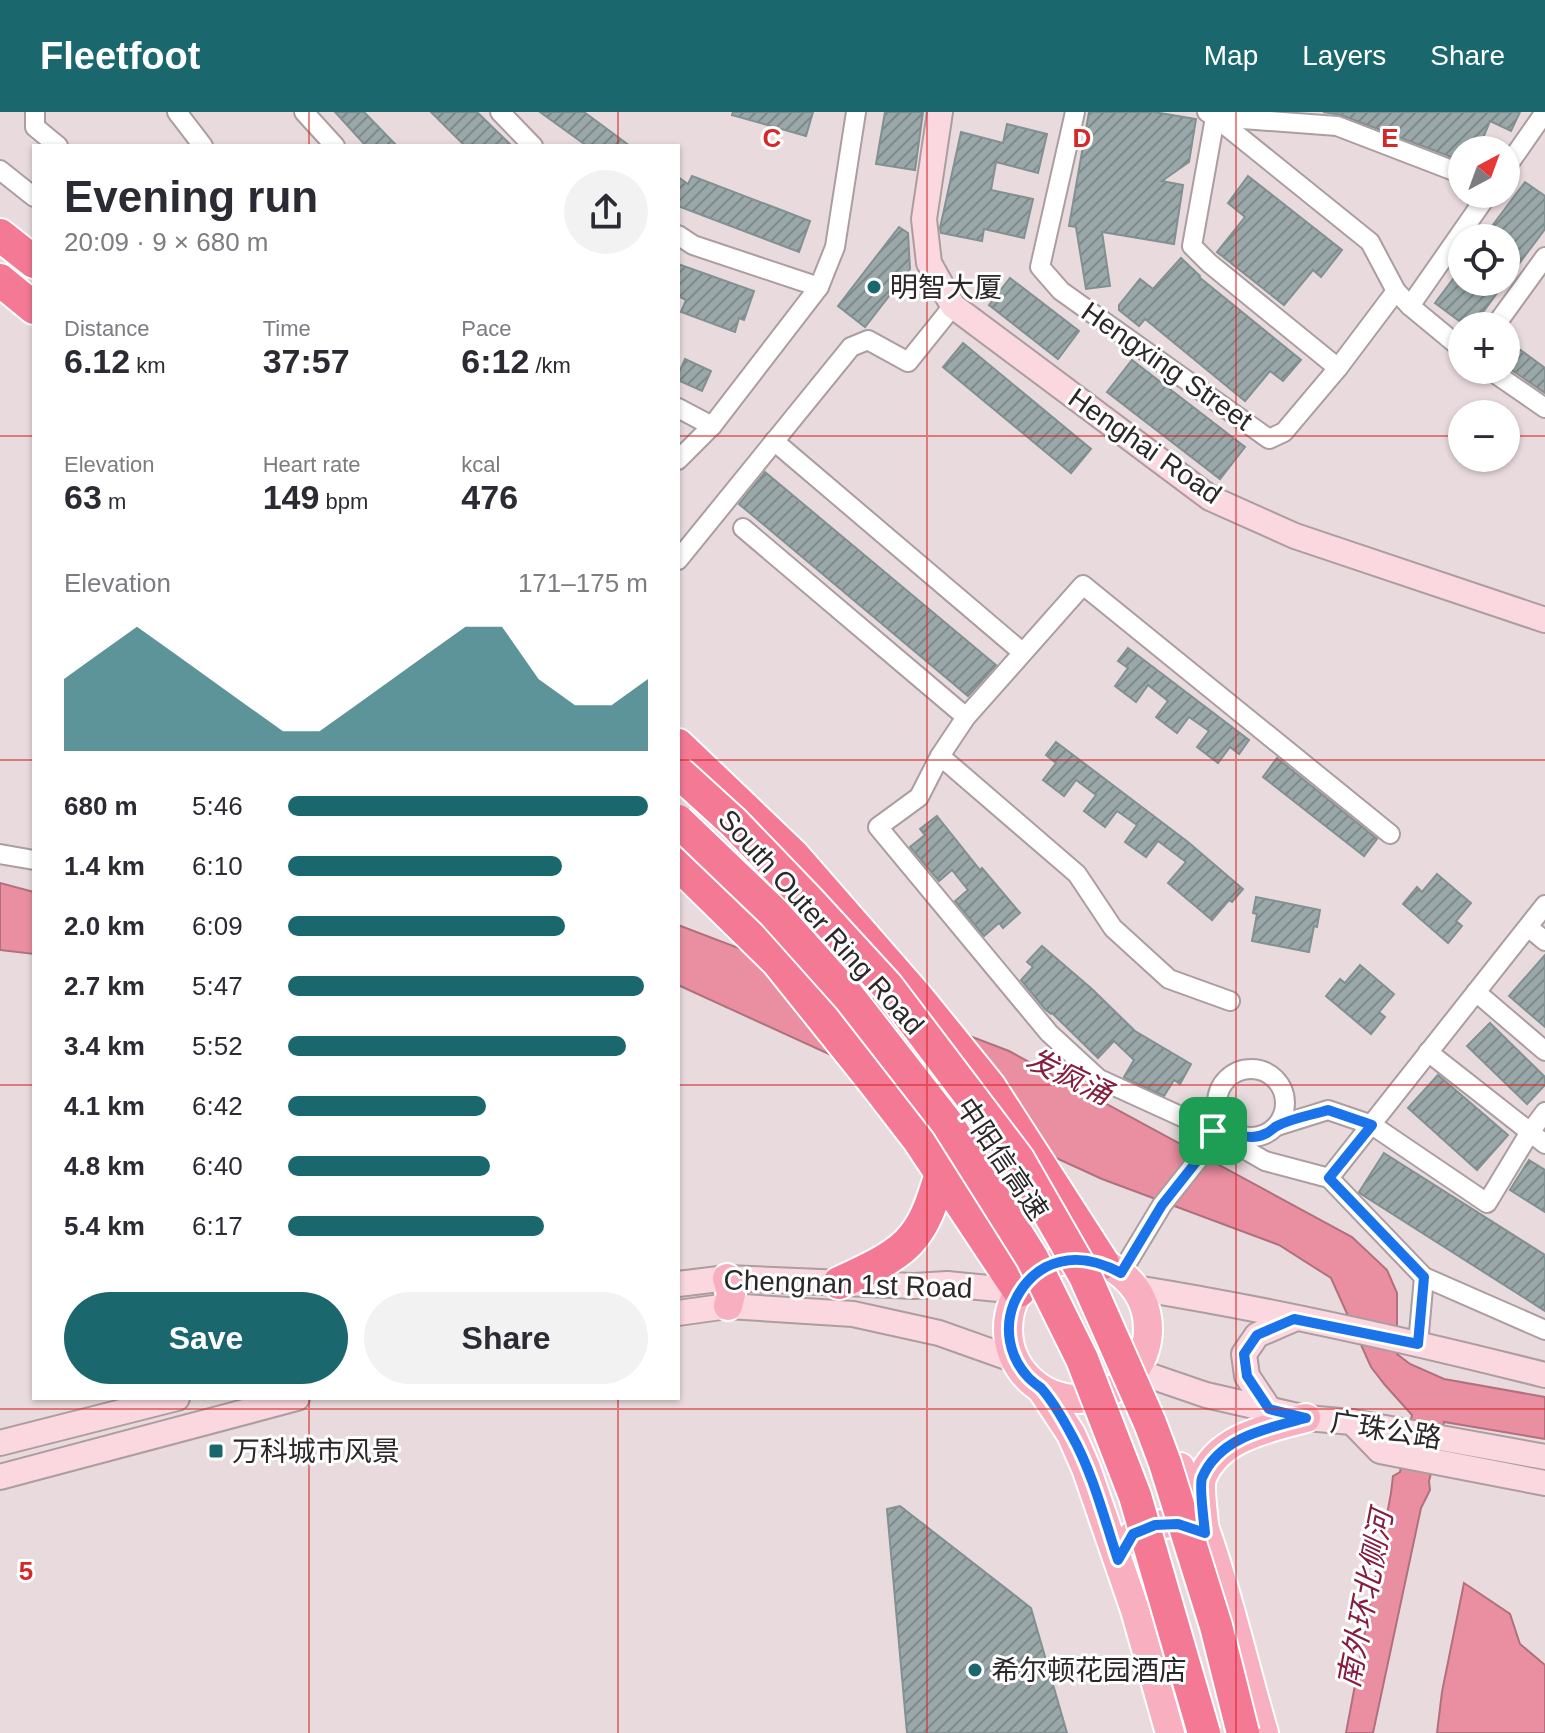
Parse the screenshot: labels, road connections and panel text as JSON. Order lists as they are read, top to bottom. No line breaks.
{"streets":{"highway":["South Outer Ring Road","中阳信高速"],"main road":["Henghai Road","Chengnan 1st Road","广珠公路"],"street":["Hengxing Street"]},"crossings":[["Chengnan 1st Road","广珠公路"]],"water":["发疯涌","南外环北侧河"],"places":{"other":["明智大厦","希尔顿花园酒店"],"transit":["万科城市风景"]},"north":"top right","page":{"header":"Fleetfoot","nav":["Map","Layers","Share"],"map_buttons":["+","−"],"heading":["Evening run","20:09 · 9 × 680 m"],"stats":[["Distance","6.12 km"],["Time","37:57"],["Pace","6:12 /km"],["Elevation","63 m"],["Heart rate","149 bpm"],["kcal","476"]],"chart":["Elevation","171–175 m"],"list":[{"name":"680 m","note":"5:46"},{"name":"1.4 km","note":"6:10"},{"name":"2.0 km","note":"6:09"},{"name":"2.7 km","note":"5:47"},{"name":"3.4 km","note":"5:52"},{"name":"4.1 km","note":"6:42"},{"name":"4.8 km","note":"6:40"},{"name":"5.4 km","note":"6:17"}],"buttons":["Save","Share"]},"grid":{"columns":["C","D","E"],"rows":["5"]}}
